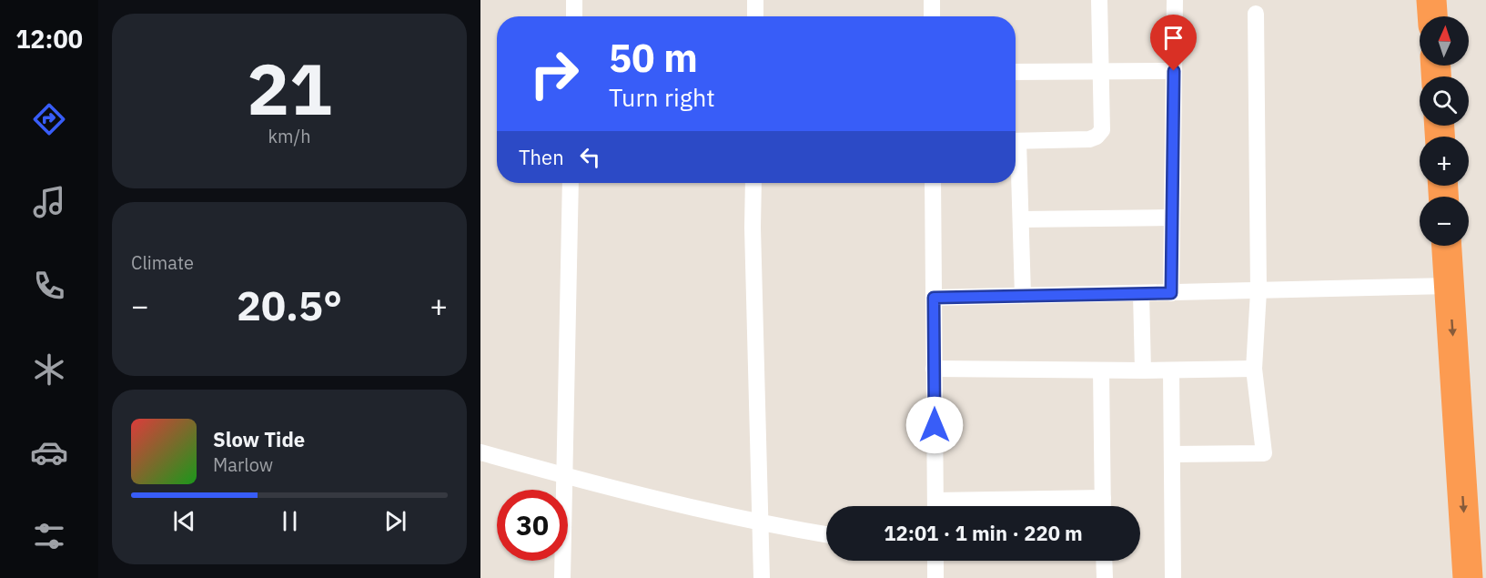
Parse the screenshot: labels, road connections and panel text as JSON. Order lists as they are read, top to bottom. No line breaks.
{"north":"top","page":{"tabs":"12:00","tile":[["21","km/h"],"Climate"],"map_buttons":["+","−"],"turn":["50 m","Turn right"],"then":"Then","heat":["−","20.5°","+"],"song":["Slow Tide","Marlow"],"limit":"30","trip":"12:01 · 1 min · 220 m"}}
